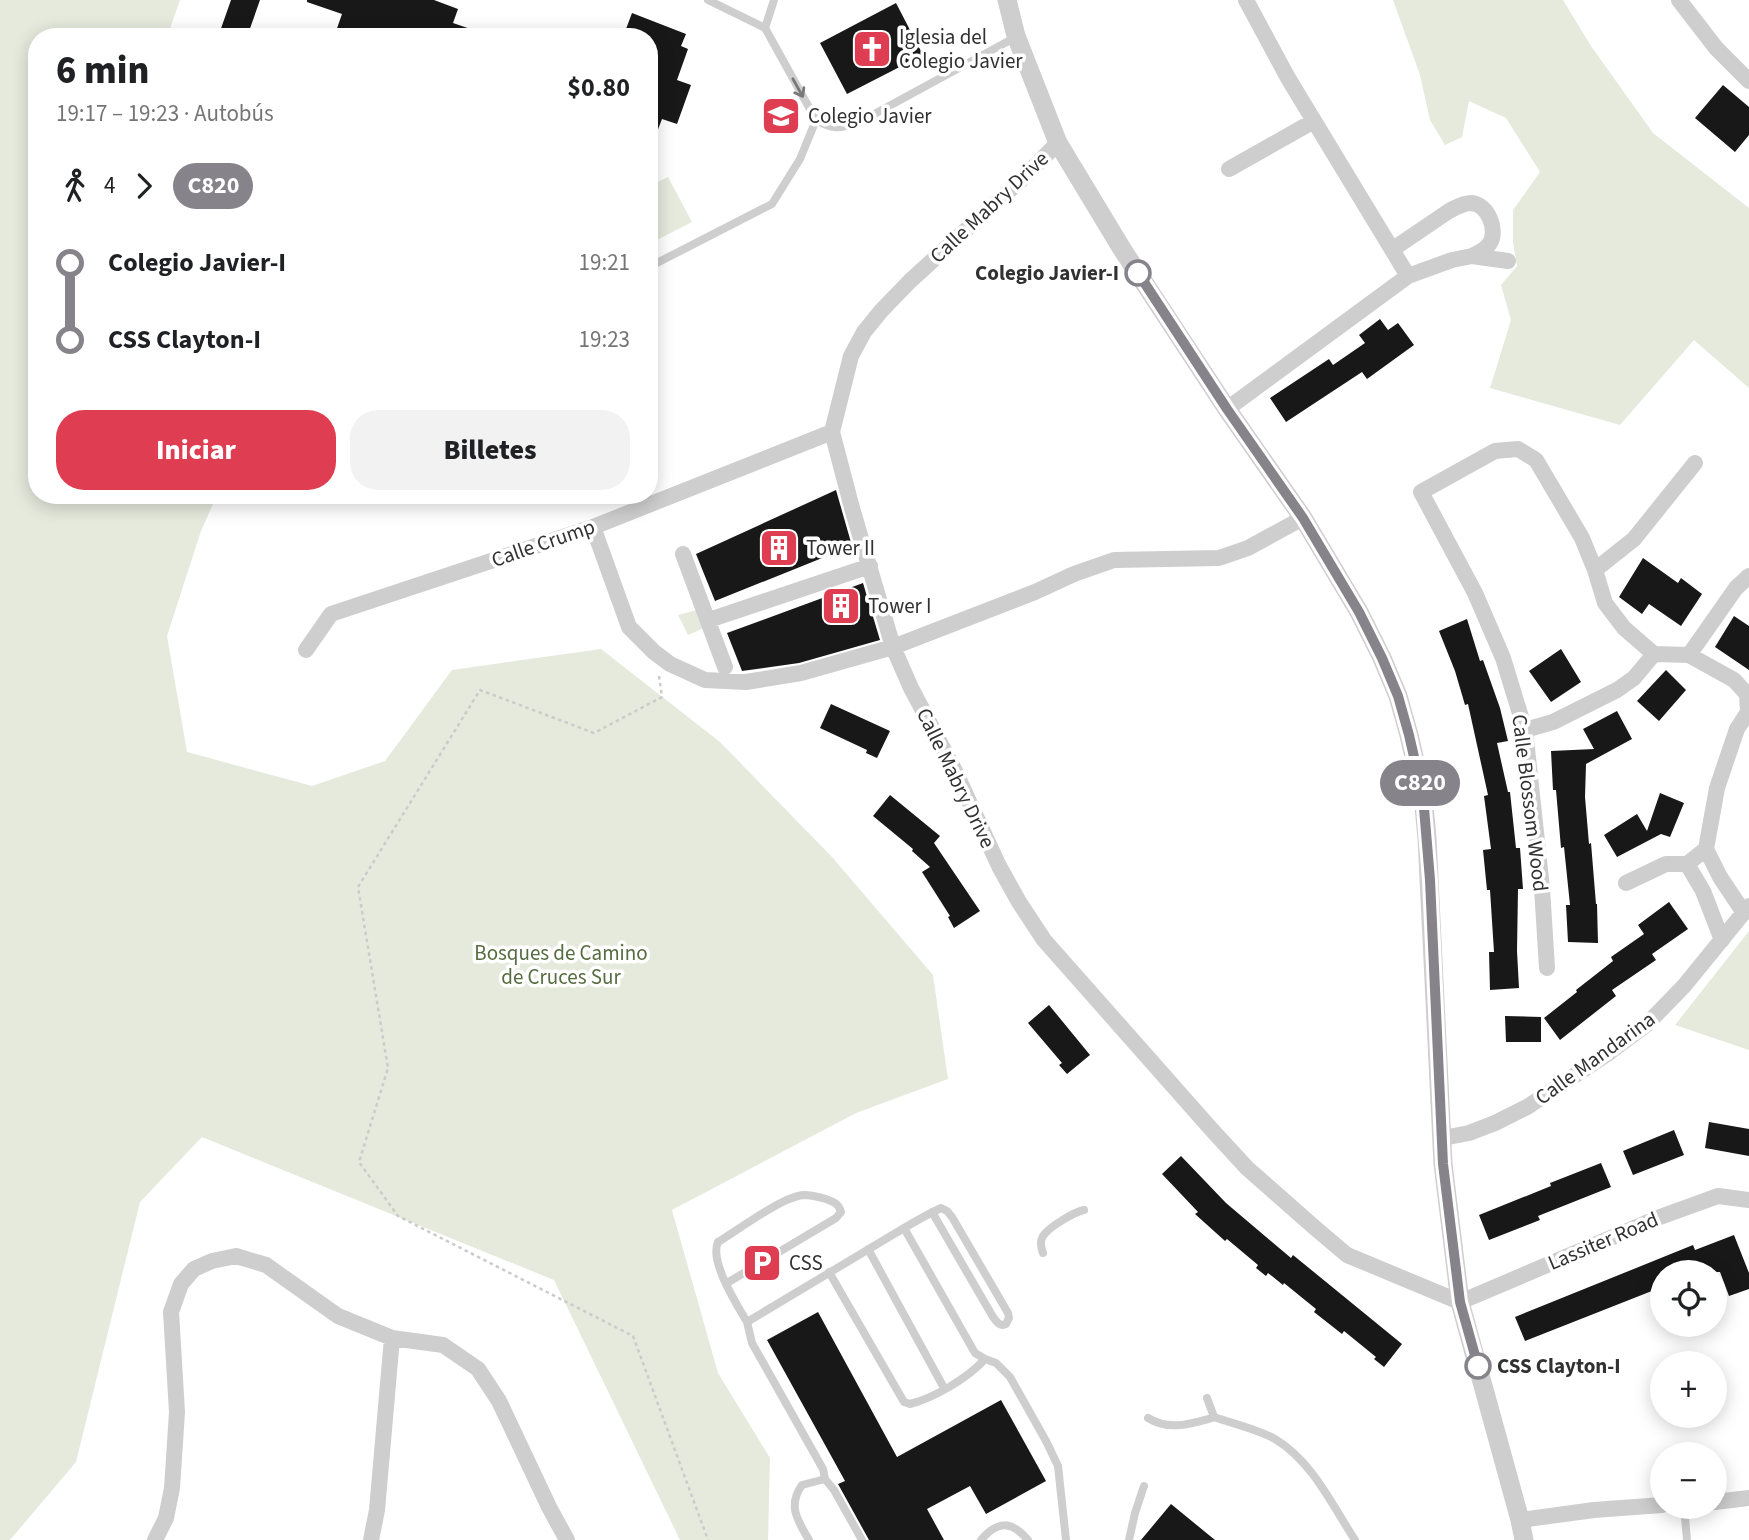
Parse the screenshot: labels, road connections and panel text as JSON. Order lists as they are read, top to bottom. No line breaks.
{"streets":{"street":["Calle Mabry Drive","Calle Crump","Calle Blossom Wood","Calle Mandarina","Lassiter Road"]},"crossings":[["Calle Mabry Drive","Calle Crump"],["Calle Mabry Drive","Lassiter Road"]],"parks":["Bosques de Camino de Cruces Sur"],"places":{"church":["Iglesia del Colegio Javier"],"school or university":["Colegio Javier"],"other":["Colegio Javier-I","CSS Clayton-I"],"building":["Tower II","Tower I"],"parking":["CSS"]},"lines":["bus line C820"],"page":{"on_map":"C820","heading":["6 min","19:17 – 19:23 · Autobús","$0.80"],"legs":["4","C820"],"list":[{"name":"Colegio Javier-I","value":"19:21"},{"name":"CSS Clayton-I","value":"19:23"}],"buttons":["Iniciar","Billetes"],"map_buttons":["+","−"]}}
